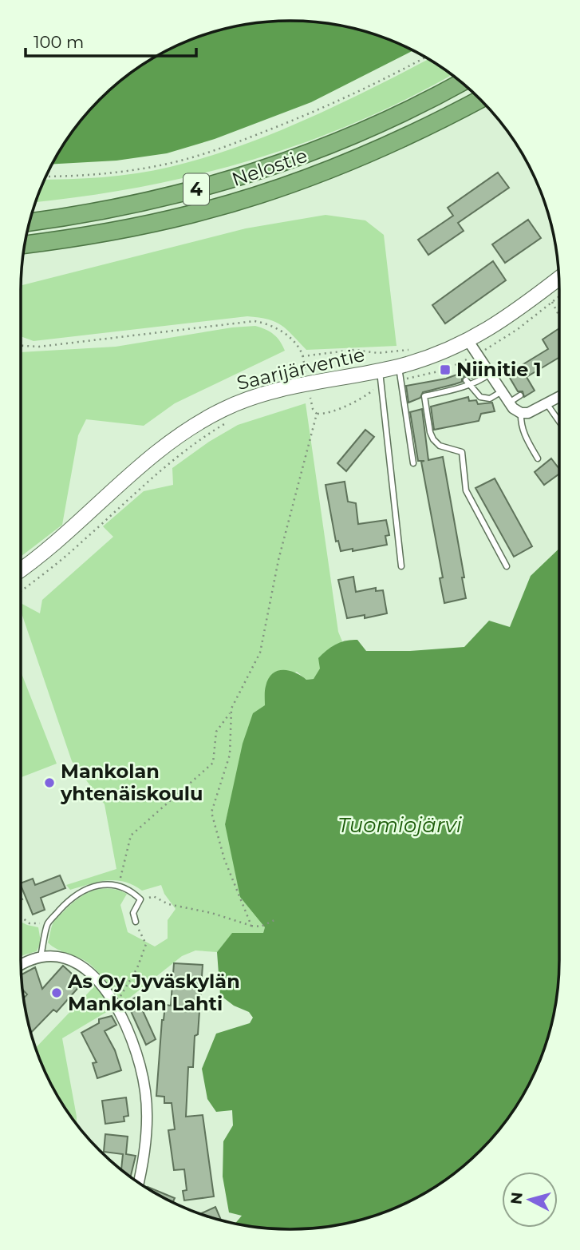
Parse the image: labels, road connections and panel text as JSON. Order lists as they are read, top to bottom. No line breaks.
{"streets":{"highway":["Nelostie","4"],"main road":["Saarijärventie"]},"water":["Tuomiojärvi"],"places":{"transit":["Niinitie 1"],"other":["Mankolan yhtenäiskoulu","As Oy Jyväskylän Mankolan Lahti"]},"scale_bar":"100 m","north":"left"}
